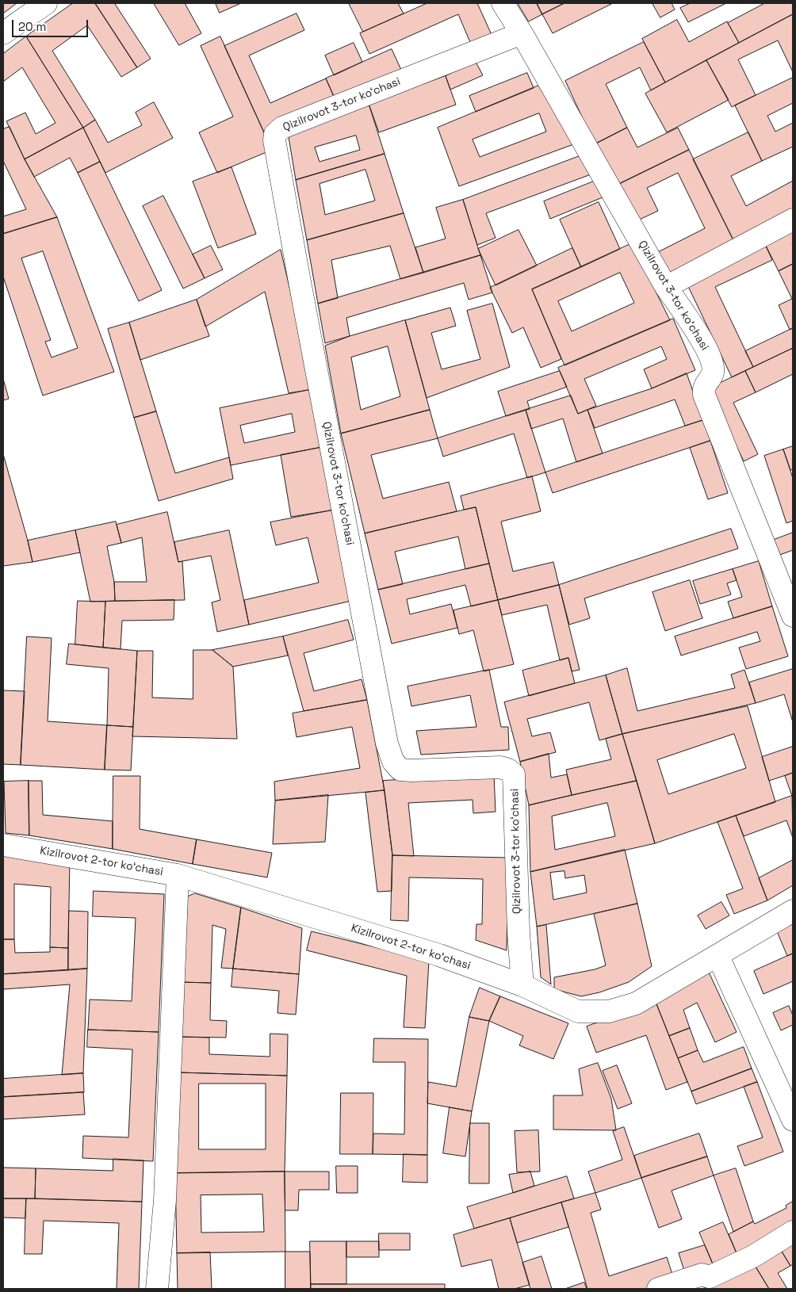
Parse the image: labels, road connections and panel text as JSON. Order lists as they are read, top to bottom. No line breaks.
{"streets":{"street":["Qizilrovot 3-tor koʻchasi","Kizilrovot 2-tor koʻchasi"]},"crossings":[["Qizilrovot 3-tor koʻchasi","Kizilrovot 2-tor koʻchasi"]],"scale_bar":"20 m"}
